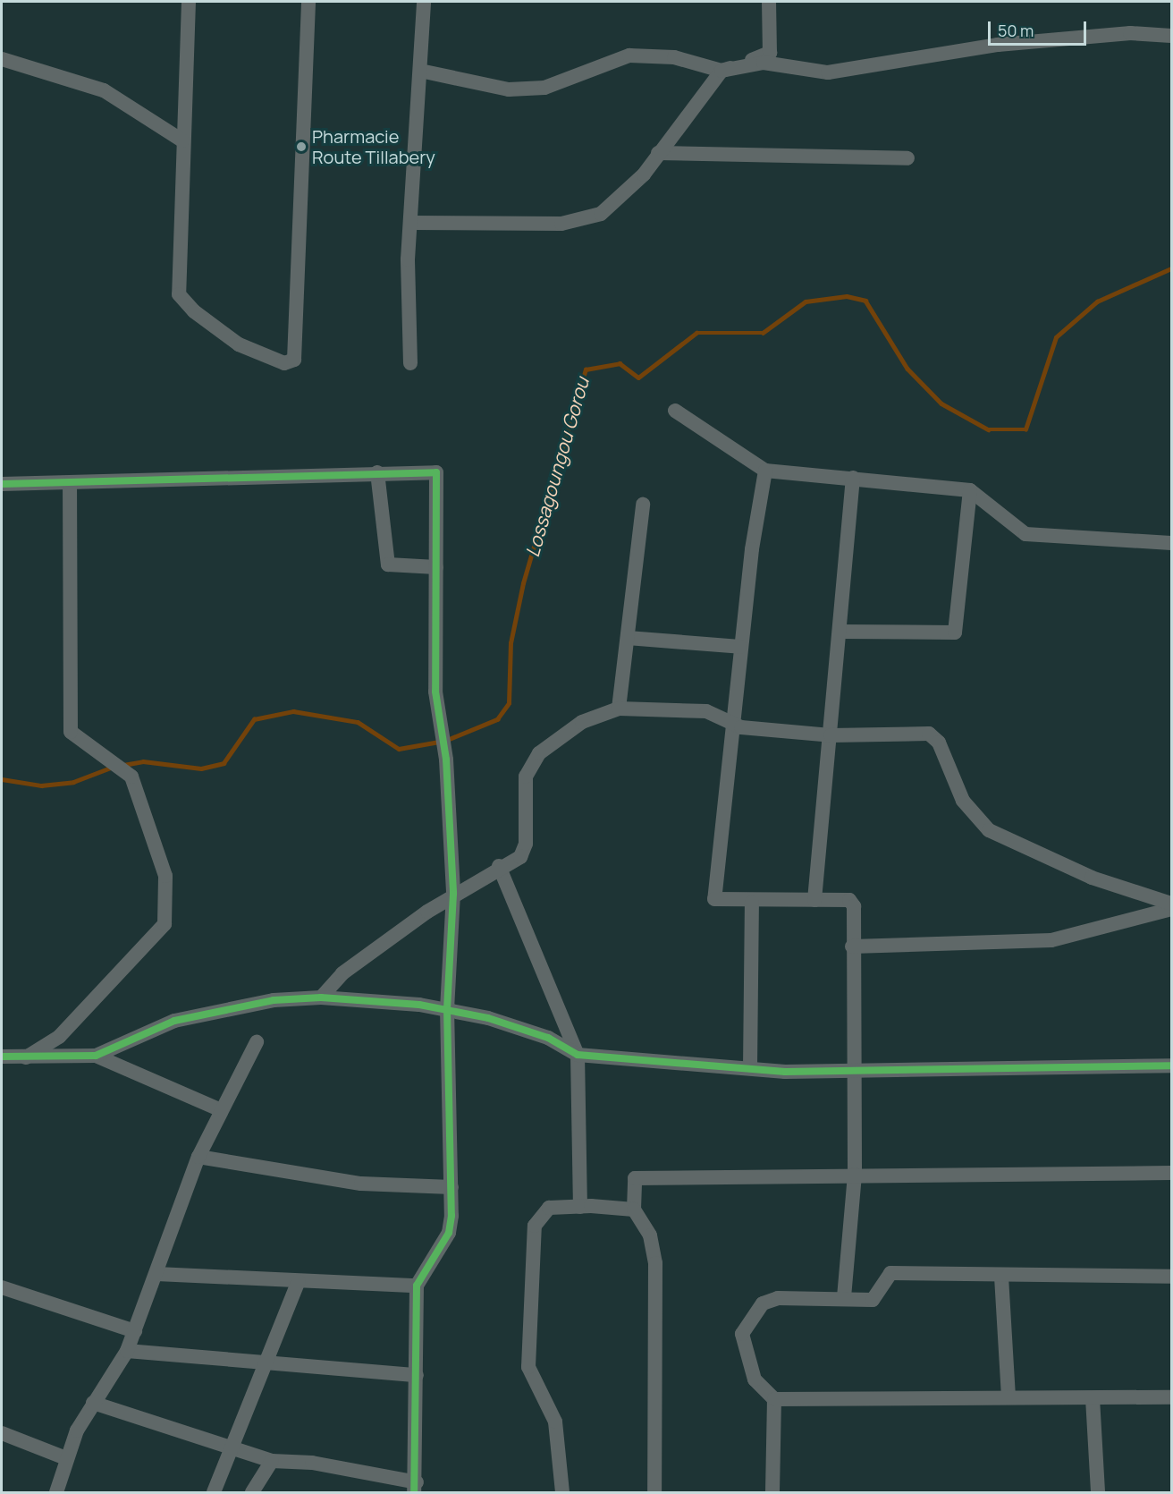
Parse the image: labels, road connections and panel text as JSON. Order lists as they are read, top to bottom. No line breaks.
{"water":["Lossagoungou Gorou"],"places":["Pharmacie Route Tillabery"],"scale_bar":"50 m"}
